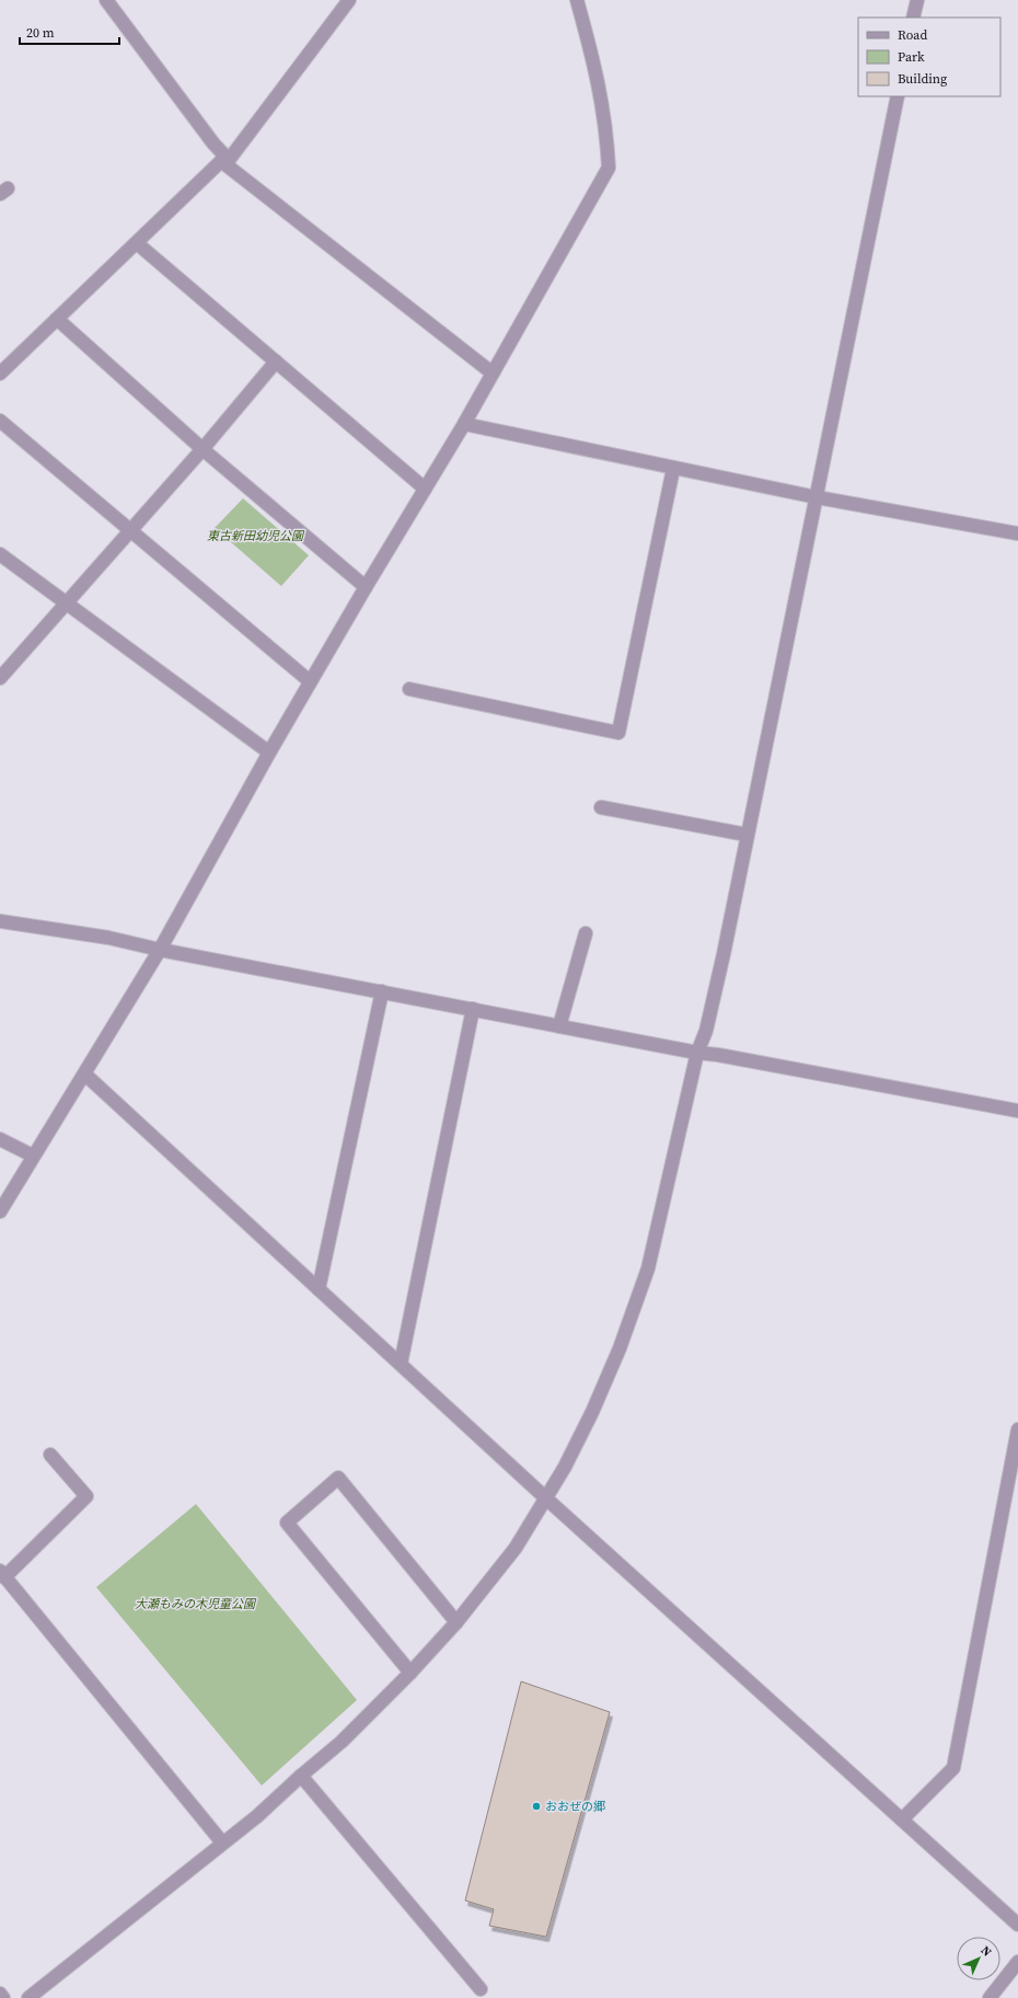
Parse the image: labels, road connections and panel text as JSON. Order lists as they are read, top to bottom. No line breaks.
{"parks":["東古新田幼児公園","大瀬もみの木児童公園"],"places":["おおぜの郷"],"legend":["Road","Park","Building"],"scale_bar":"20 m","north":"top right"}
